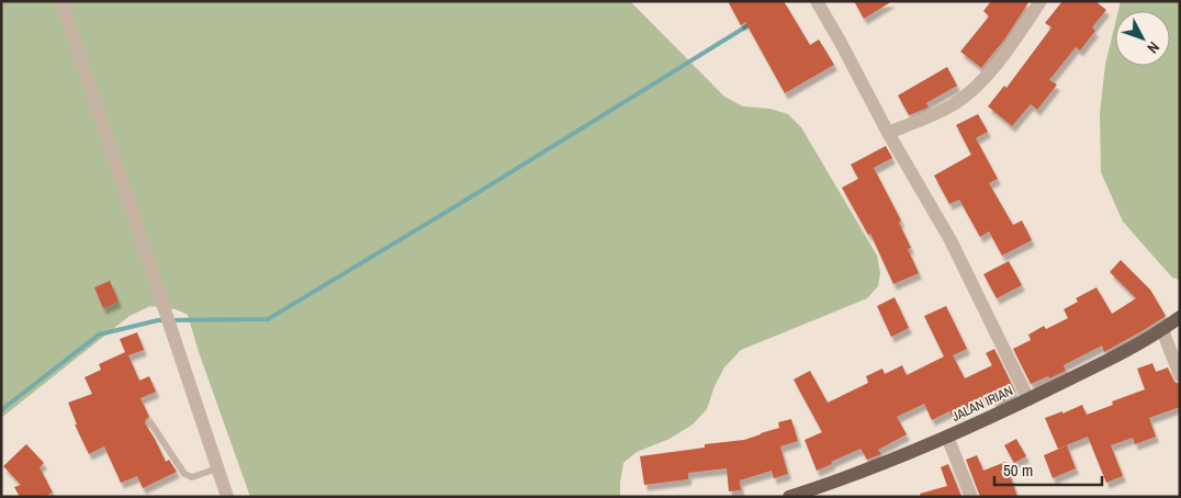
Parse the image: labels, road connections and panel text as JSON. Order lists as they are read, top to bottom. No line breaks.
{"streets":{"main road":["JALAN IRIAN"]},"scale_bar":"50 m","north":"bottom right"}
